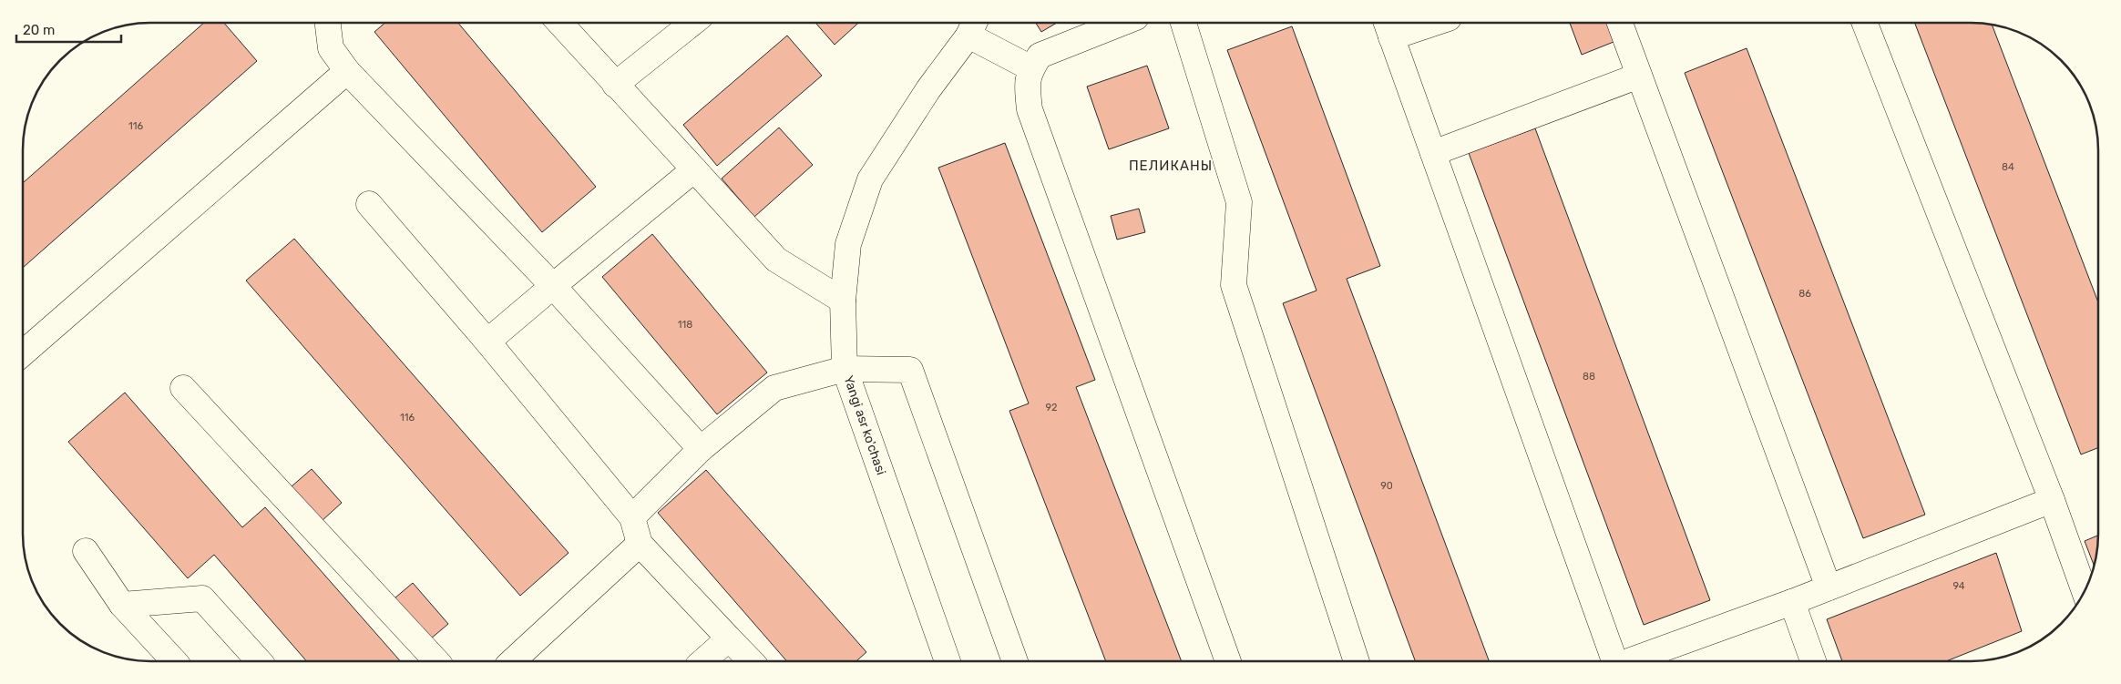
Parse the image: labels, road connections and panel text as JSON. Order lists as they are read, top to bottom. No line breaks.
{"streets":{"street":["Yangi asr ko'chasi"]},"districts":["ПЕЛИКАНЫ"],"house_numbers":["116","84","86","118","88","92","116","90","94"],"scale_bar":"20 m"}
